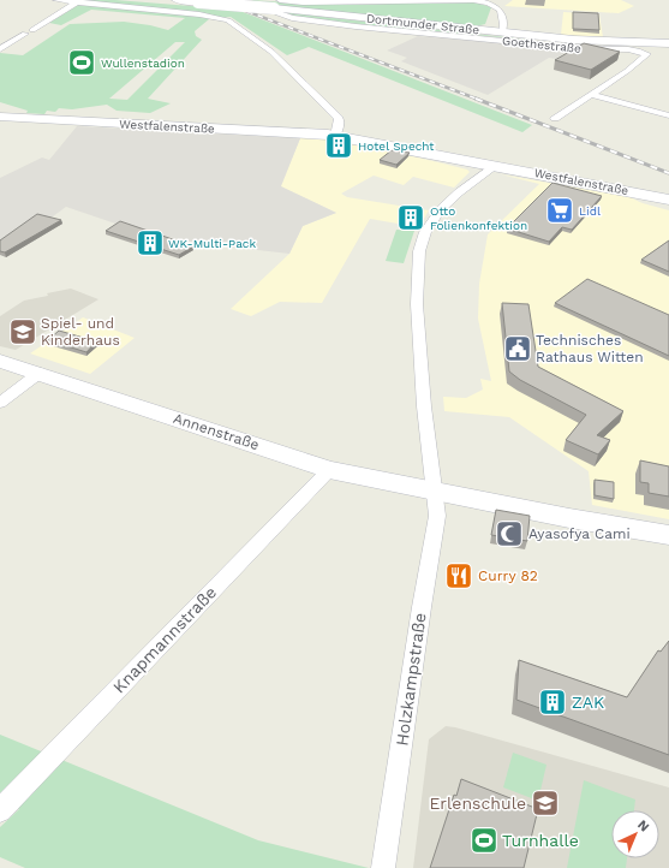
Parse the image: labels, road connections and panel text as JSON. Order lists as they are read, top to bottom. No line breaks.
{"streets":{"street":["Dortmunder Straße","Goethestraße","Westfalenstraße","Annenstraße","Knapmannstraße","Holzkampstraße"]},"crossings":[["Dortmunder Straße","Goethestraße"],["Westfalenstraße","Holzkampstraße"],["Annenstraße","Knapmannstraße"],["Annenstraße","Holzkampstraße"]],"places":{"sports":["Wullenstadion","Turnhalle"],"building":["Hotel Specht","Otto Folienkonfektion","WK-Multi-Pack","ZAK"],"supermarket":["Lidl"],"school or university":["Spiel- und Kinderhaus","Erlenschule"],"public building":["Technisches Rathaus Witten"],"mosque":["Ayasofya Cami"],"restaurant":["Curry 82"]},"north":"top right"}
